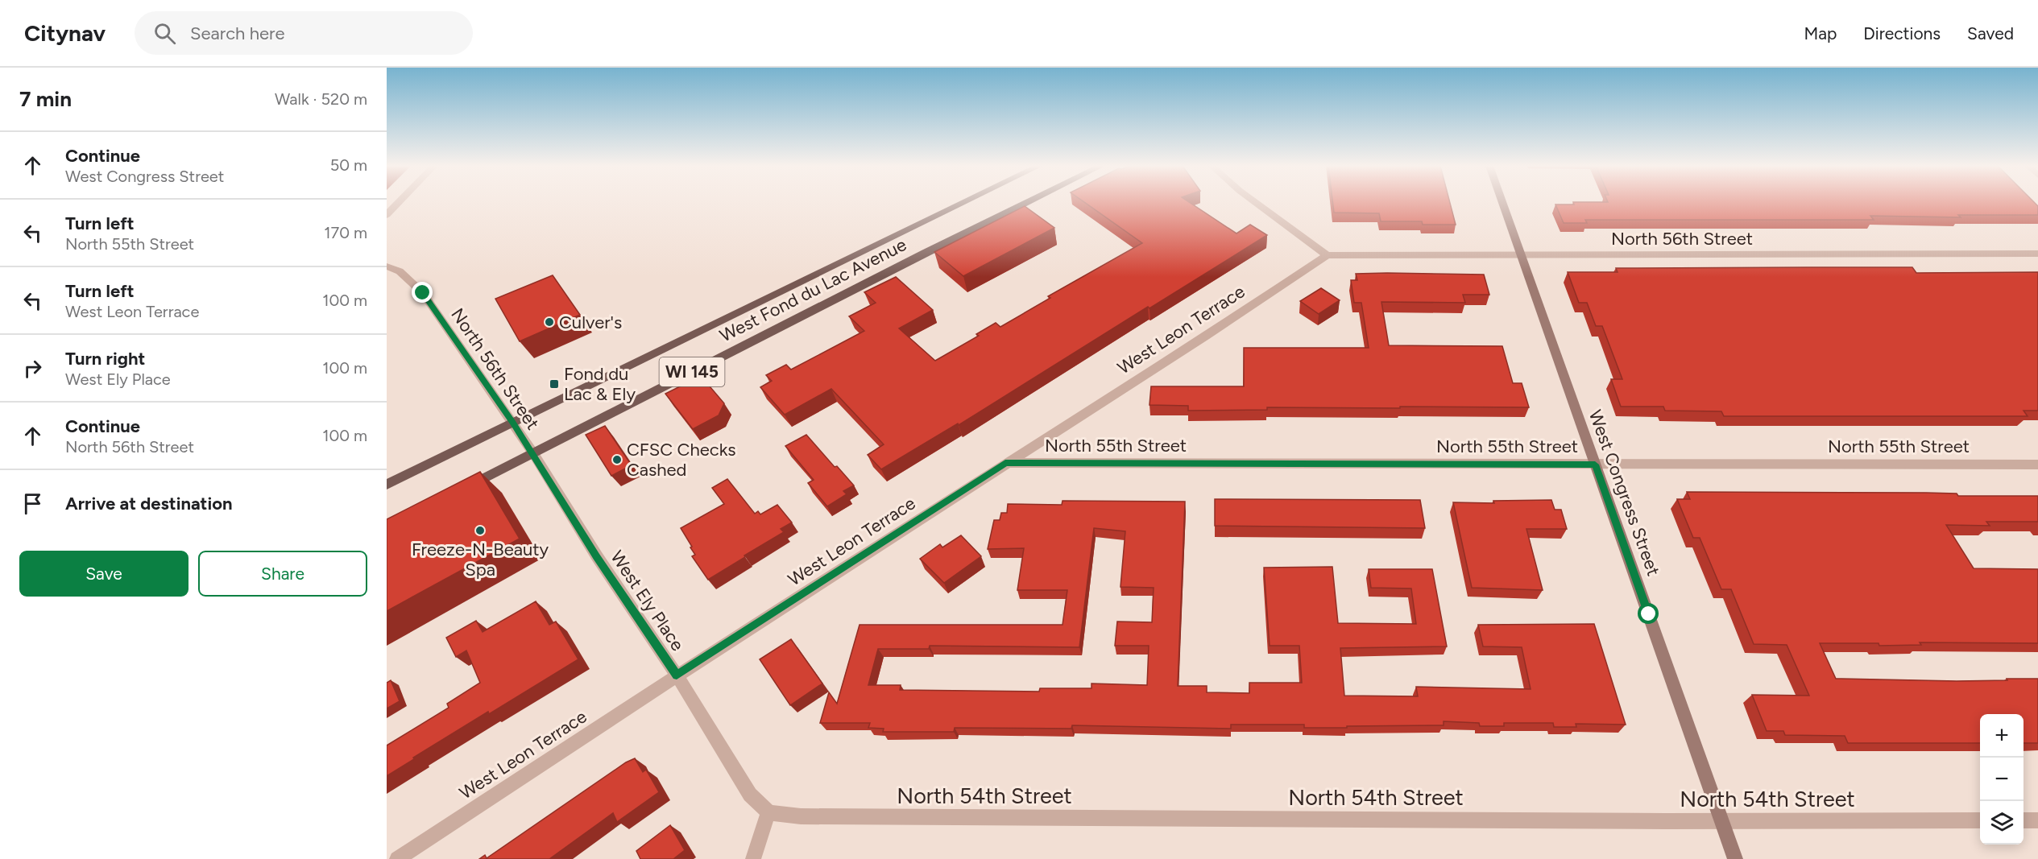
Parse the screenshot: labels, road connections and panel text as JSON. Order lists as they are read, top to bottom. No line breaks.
{"streets":{"main road":["West Fond du Lac Avenue","WI 145"],"street":["North 56th Street","West Leon Terrace","North 55th Street","West Congress Street","West Ely Place","North 54th Street"]},"crossings":[["North 56th Street","West Fond du Lac Avenue"],["North 56th Street","West Leon Terrace"],["North 56th Street","West Congress Street"],["North 56th Street","West Ely Place"],["West Fond du Lac Avenue","West Ely Place"],["West Leon Terrace","North 55th Street"],["West Leon Terrace","West Ely Place"],["North 55th Street","West Congress Street"],["West Congress Street","North 54th Street"],["West Ely Place","North 54th Street"]],"places":{"other":["Culver's","CFSC Checks Cashed","Freeze-N-Beauty Spa"],"transit":["Fond du Lac & Ely"]},"page":{"header":"Citynav","search":"Search here","nav":["Map","Directions","Saved"],"heading":["7 min","Walk · 520 m"],"list":[["Continue","West Congress Street","50 m"],["Turn left","North 55th Street","170 m"],["Turn left","West Leon Terrace","100 m"],["Turn right","West Ely Place","100 m"],["Continue","North 56th Street","100 m"],"Arrive at destination"],"buttons":["Save","Share"],"map_buttons":["+","−"]}}
